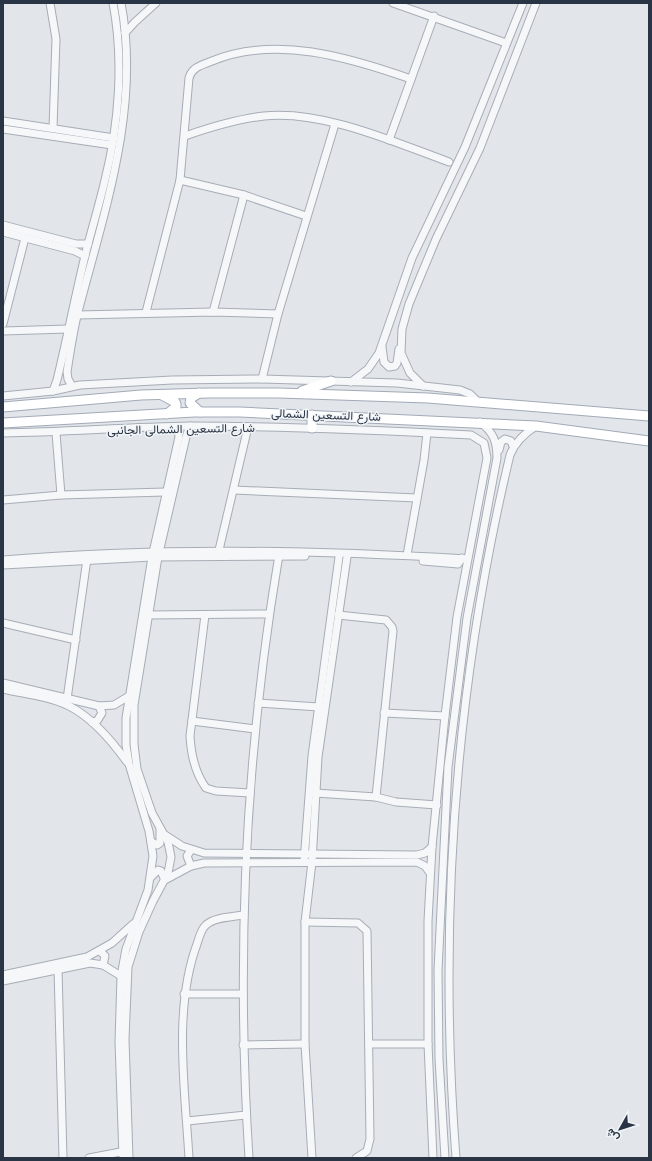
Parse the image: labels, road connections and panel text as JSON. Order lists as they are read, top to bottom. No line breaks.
{"streets":{"main road":["شارع التسعين الشمالى"],"street":["شارع التسعين الشمالى الجانبى"]},"north":"bottom left"}
